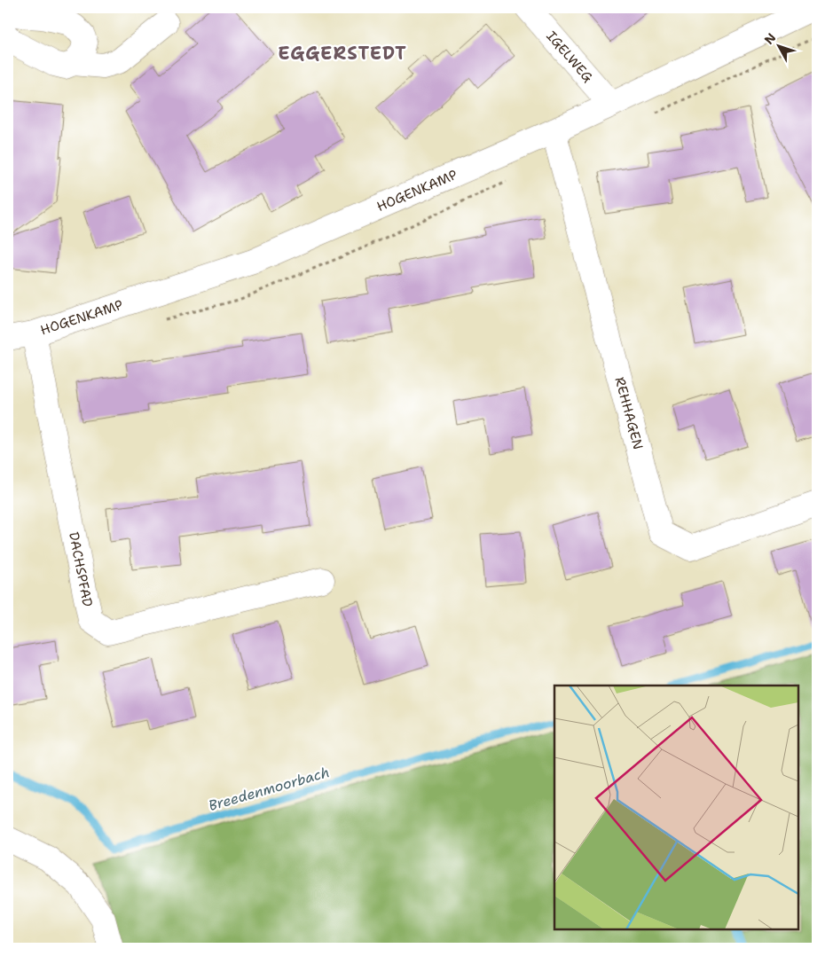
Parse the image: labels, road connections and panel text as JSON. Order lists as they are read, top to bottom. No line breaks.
{"streets":{"street":["IGELWEG","HOGENKAMP","REHHAGEN","DACHSPFAD"]},"crossings":[["IGELWEG","HOGENKAMP"],["HOGENKAMP","REHHAGEN"],["HOGENKAMP","DACHSPFAD"]],"districts":["EGGERSTEDT"],"water":["Breedenmoorbach"],"north":"top left"}
